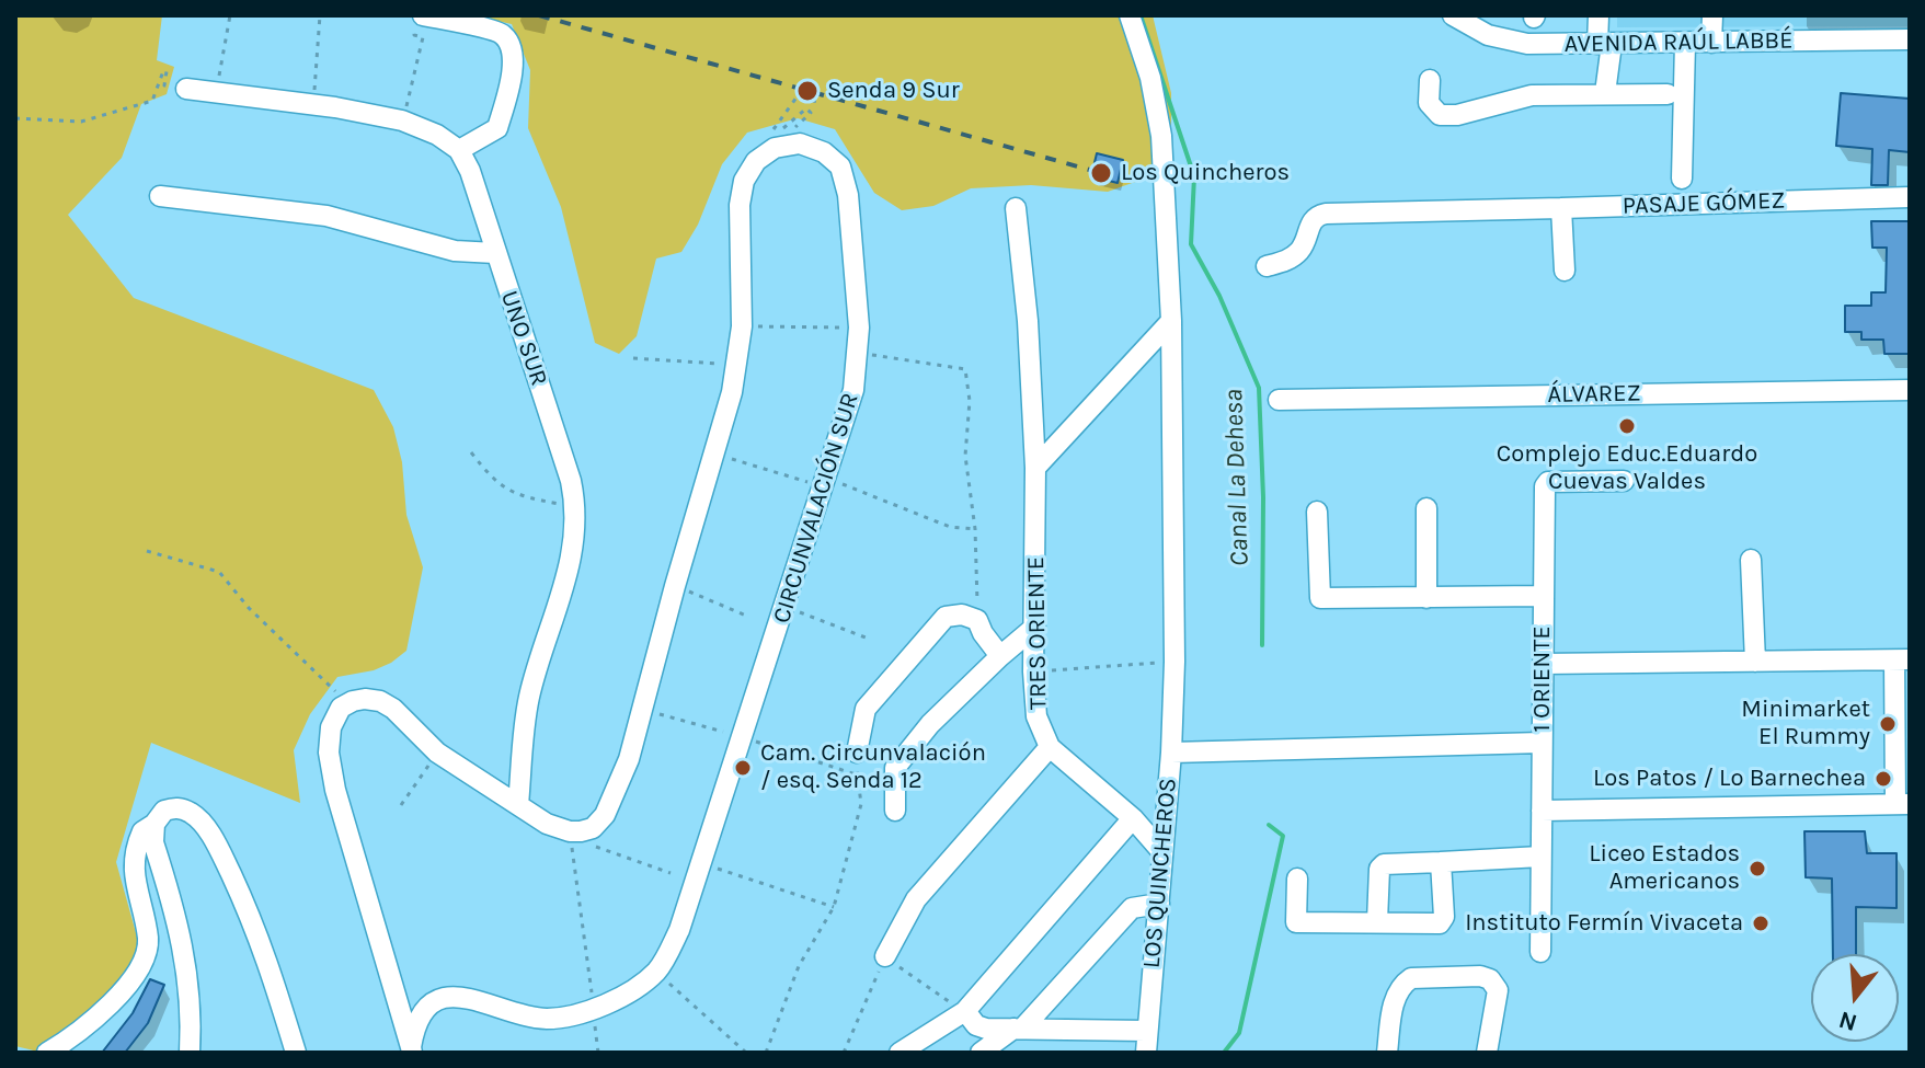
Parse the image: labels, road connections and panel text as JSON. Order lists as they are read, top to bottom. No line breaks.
{"streets":{"street":["AVENIDA RAÚL LABBÉ","PASAJE GÓMEZ","UNO SUR","ÁLVAREZ","CIRCUNVALACIÓN SUR","TRES ORIENTE","1 ORIENTE","LOS QUINCHEROS"]},"water":["Canal La Dehesa"],"places":["Senda 9 Sur","Los Quincheros","Complejo Educ.Eduardo Cuevas Valdes","Minimarket El Rummy","Cam. Circunvalación / esq. Senda 12","Los Patos / Lo Barnechea","Liceo Estados Americanos","Instituto Fermín Vivaceta"],"north":"bottom"}
